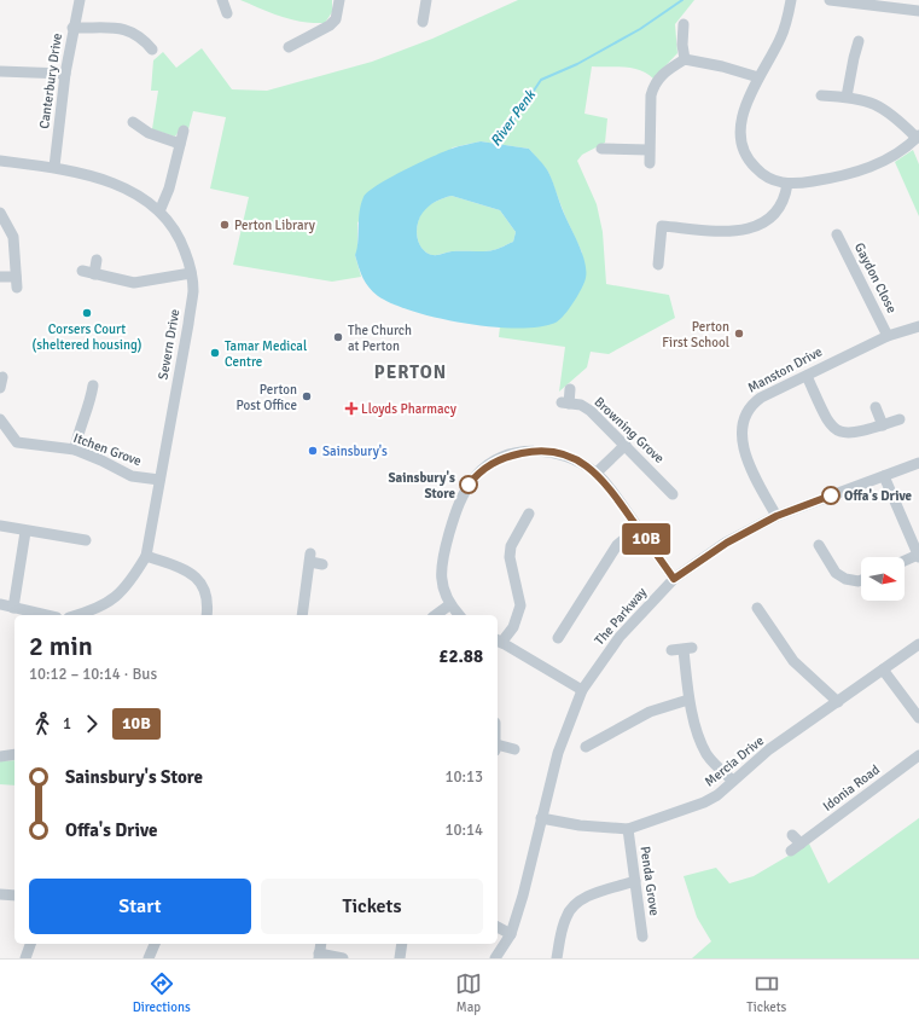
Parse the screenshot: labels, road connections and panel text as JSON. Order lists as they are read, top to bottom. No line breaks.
{"streets":{"street":["Canterbury Drive","Gaydon Close","Severn Drive","Manston Drive","Browning Grove","Itchen Grove","The Parkway","Mercia Drive","Idonia Road","Penda Grove"]},"crossings":[["Canterbury Drive","Severn Drive"],["Gaydon Close","Manston Drive"],["Severn Drive","Itchen Grove"],["Manston Drive","The Parkway"],["The Parkway","Mercia Drive"],["Mercia Drive","Penda Grove"]],"districts":["PERTON"],"water":["River Penk"],"places":{"other":["Perton Library","Corsers Court (sheltered housing)","Perton First School","The Church at Perton","Tamar Medical Centre","Perton Post Office","Sainsbury's","Sainsbury's Store","Offa's Drive"],"health":["Lloyds Pharmacy"]},"lines":["bus line 10B"],"north":"right","page":{"on_map":"10B","heading":["2 min","10:12 – 10:14 · Bus","£2.88"],"legs":["1","10B"],"list":[{"name":"Sainsbury's Store","value":"10:13"},{"name":"Offa's Drive","value":"10:14"}],"buttons":["Start","Tickets"],"tabs":["Directions","Map","Tickets"]}}
